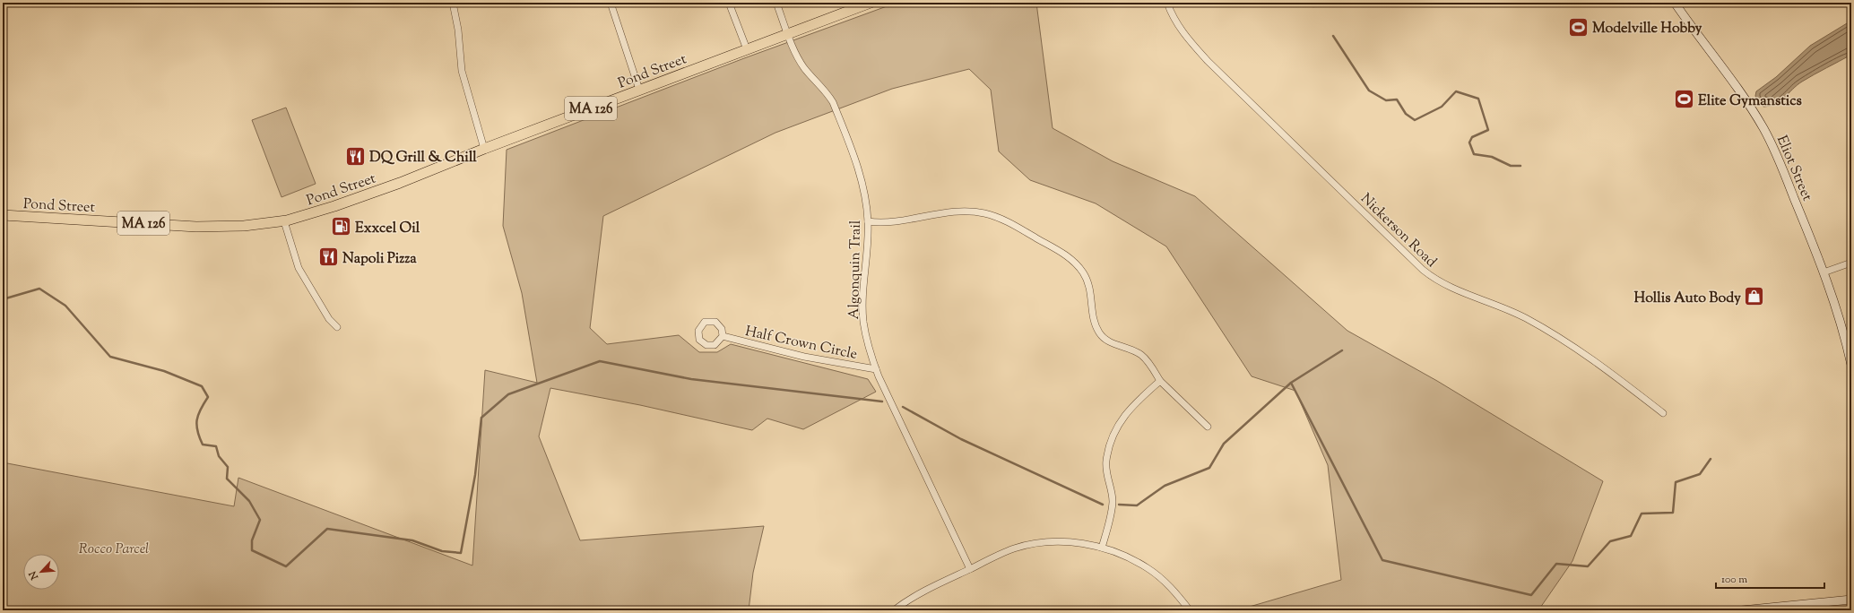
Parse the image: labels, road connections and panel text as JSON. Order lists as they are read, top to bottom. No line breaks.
{"streets":{"main road":["Pond Street","MA 126","Eliot Street"],"street":["Nickerson Road","Algonquin Trail","Half Crown Circle"]},"crossings":[["Pond Street","Algonquin Trail"],["Algonquin Trail","Half Crown Circle"]],"parks":["Rocco Parcel"],"places":{"sports":["Modelville Hobby","Elite Gymanstics"],"restaurant":["DQ Grill & Chill","Napoli Pizza"],"fuel station":["Exxcel Oil"],"shop":["Hollis Auto Body"]},"scale_bar":"100 m","north":"bottom left"}
